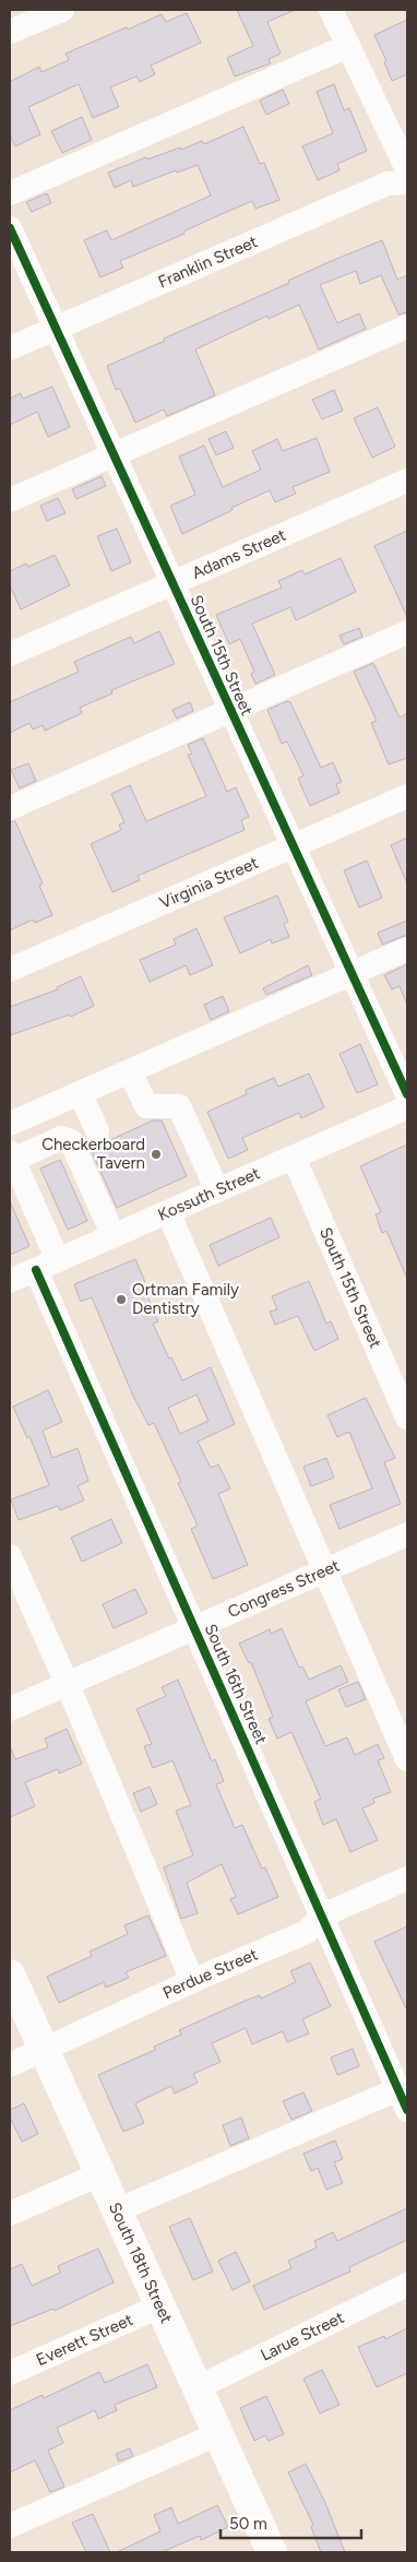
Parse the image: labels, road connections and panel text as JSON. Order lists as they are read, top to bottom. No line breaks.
{"streets":{"main road":["South 18th Street"],"street":["Franklin Street","Adams Street","South 15th Street","Virginia Street","Kossuth Street","Congress Street","South 16th Street","Perdue Street","Larue Street","Everett Street"]},"crossings":[["Franklin Street","South 15th Street"],["Adams Street","South 15th Street"],["South 15th Street","Virginia Street"],["South 15th Street","Kossuth Street"],["Kossuth Street","South 16th Street"],["Congress Street","South 16th Street"],["South 16th Street","Perdue Street"],["Perdue Street","South 18th Street"],["South 18th Street","Larue Street"],["South 18th Street","Everett Street"]],"places":["Checkerboard Tavern","Ortman Family Dentistry"],"scale_bar":"50 m"}
